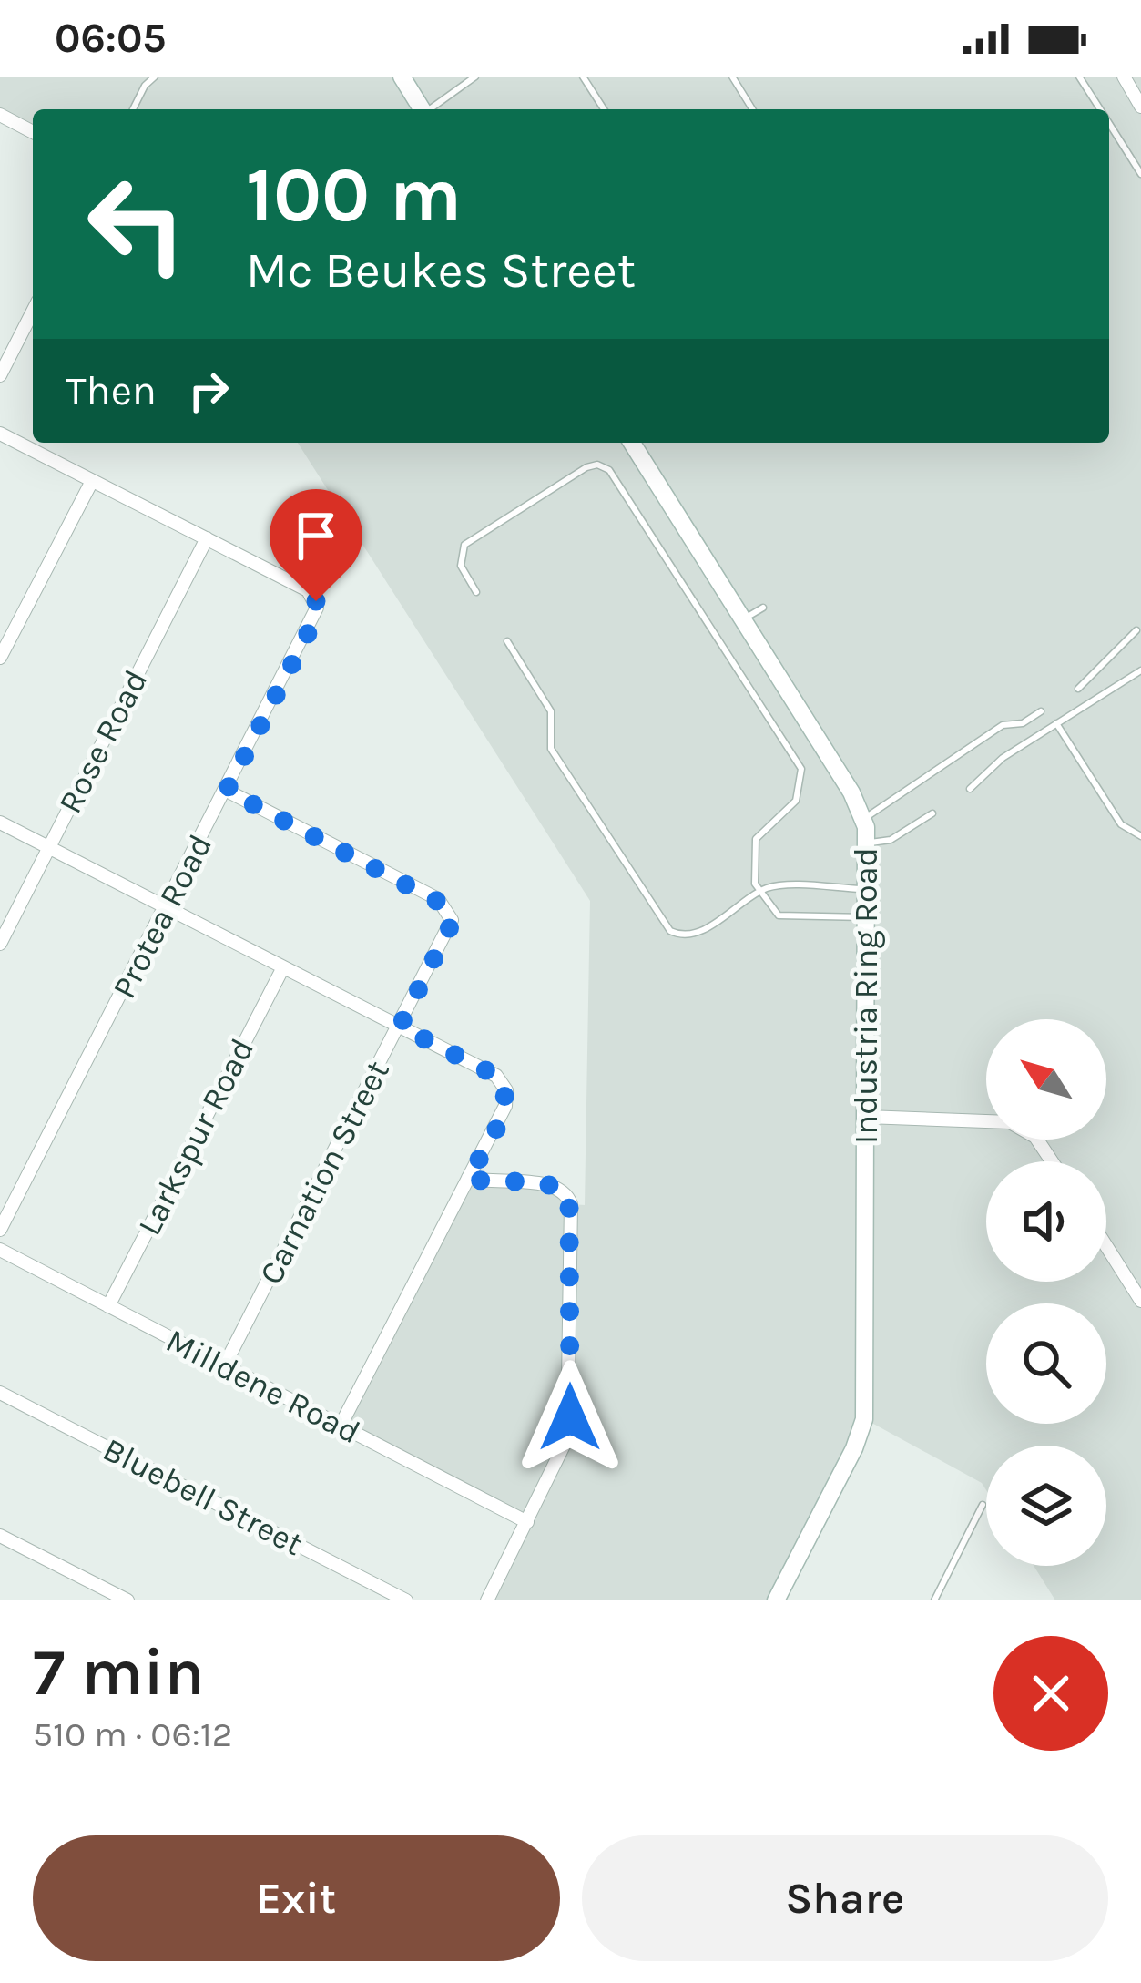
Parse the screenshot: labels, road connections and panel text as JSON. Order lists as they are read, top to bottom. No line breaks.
{"streets":{"street":["Rose Road","Protea Road","Industria Ring Road","Larkspur Road","Carnation Street","Milldene Road","Bluebell Street"]},"crossings":[["Rose Road","Protea Road"],["Protea Road","Carnation Street"],["Larkspur Road","Milldene Road"],["Carnation Street","Milldene Road"]],"north":"top left","page":{"status":"06:05","turn":["100 m","Mc Beukes Street"],"then":"Then","heading":["7 min","510 m · 06:12"],"buttons":["Exit","Share"]}}
